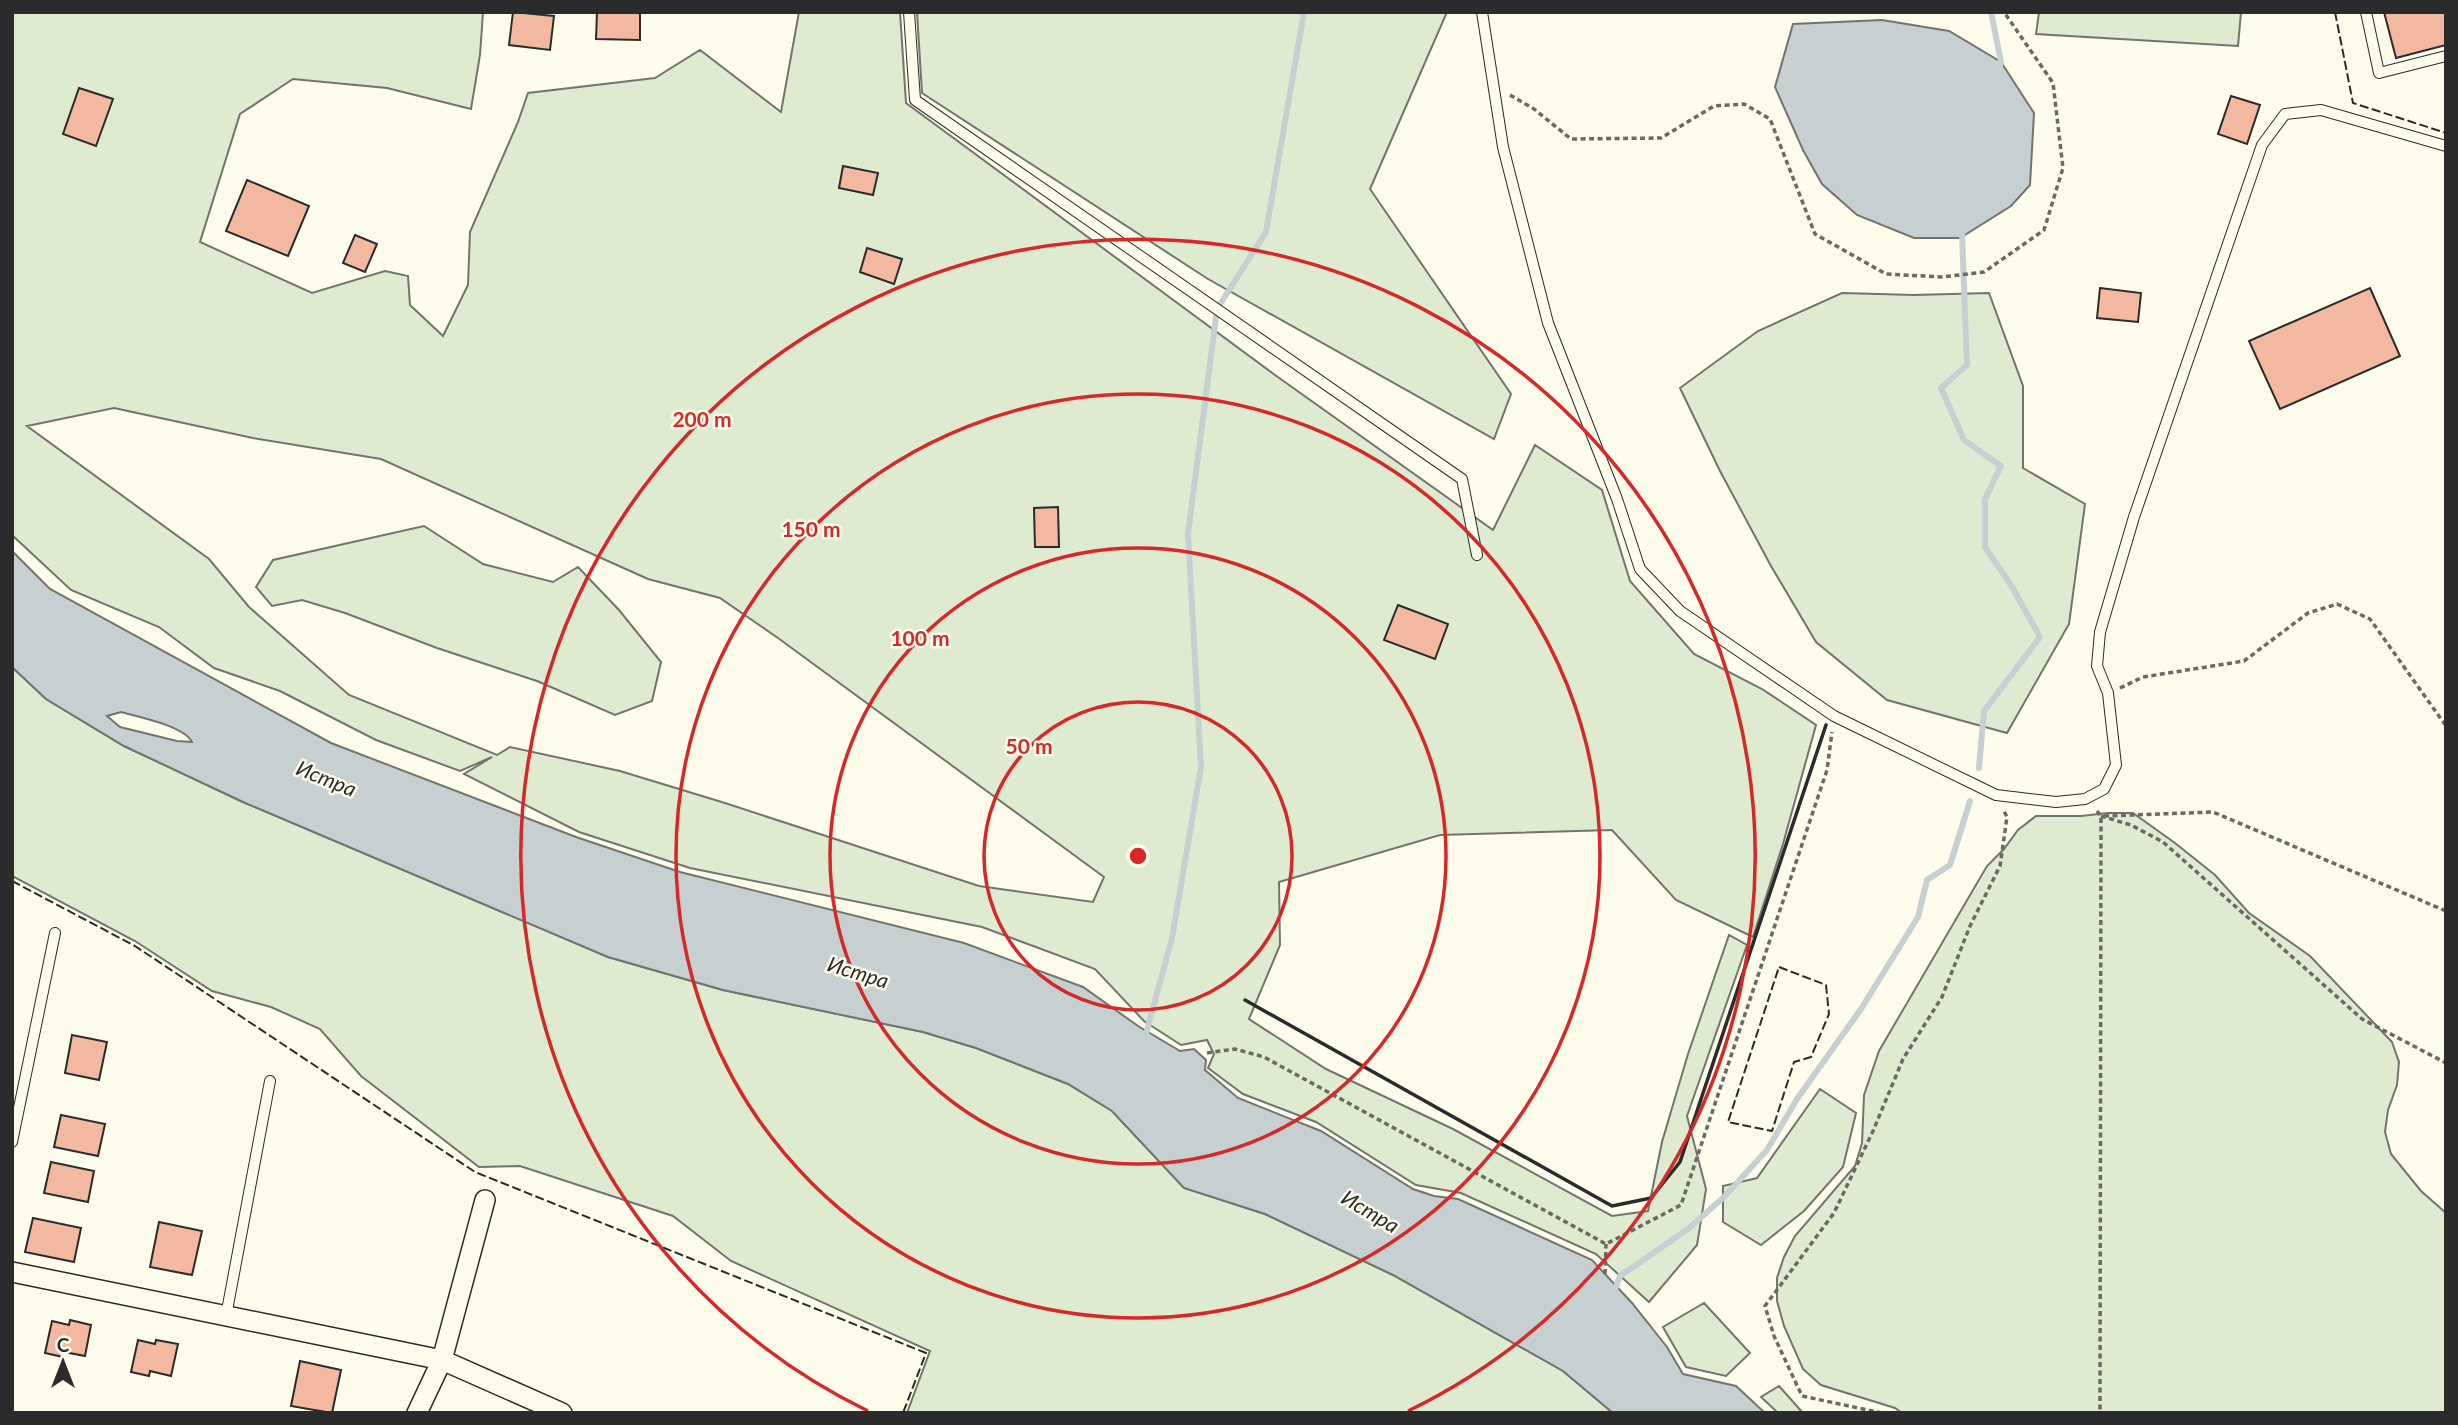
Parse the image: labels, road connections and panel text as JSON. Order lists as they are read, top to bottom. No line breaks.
{"water":["Истра"],"north":"top","rings":["200 m","150 m","100 m","50 m"]}
